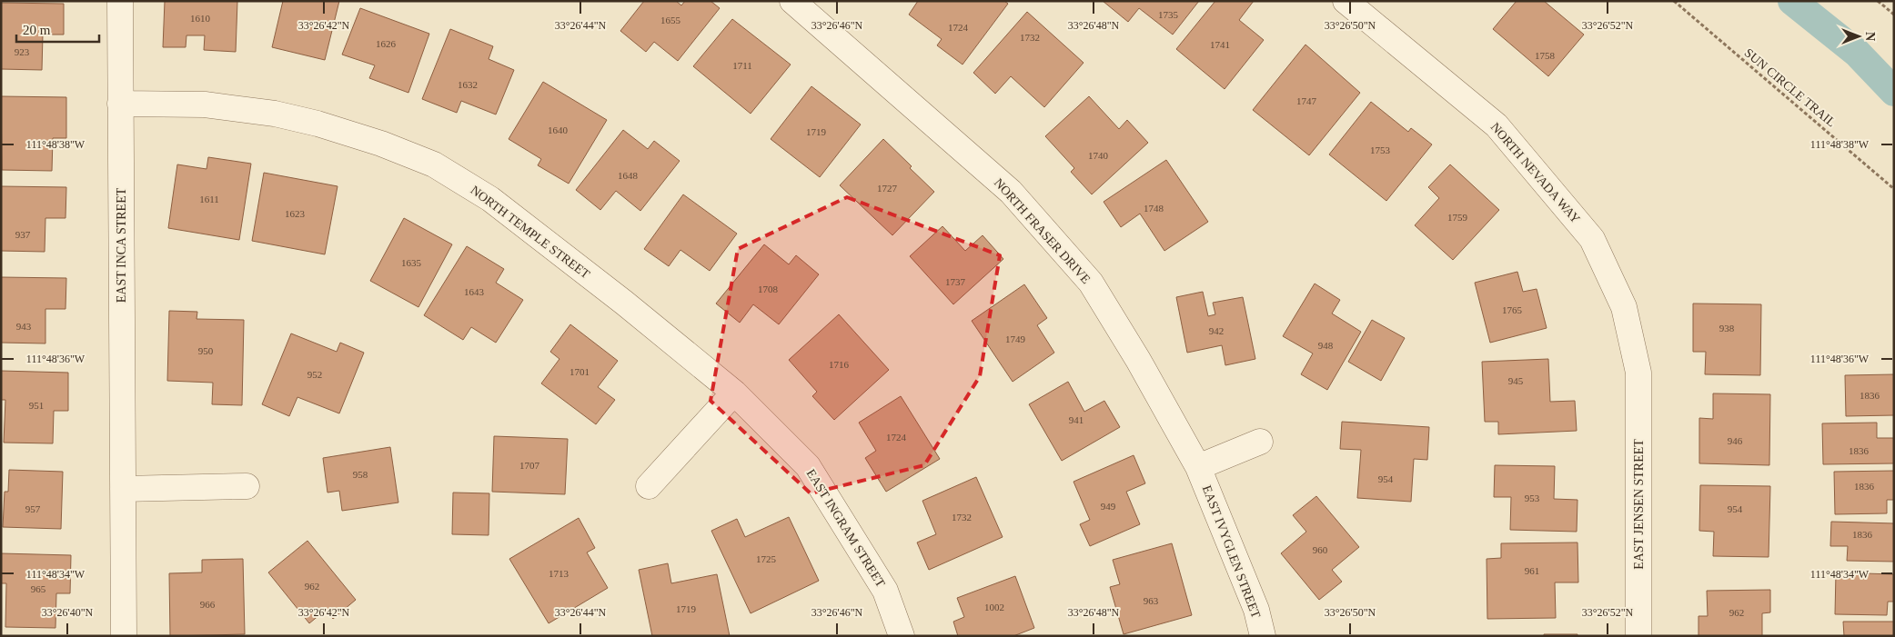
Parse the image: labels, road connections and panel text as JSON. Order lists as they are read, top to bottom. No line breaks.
{"streets":{"street":["NORTH NEVADA WAY","NORTH FRASER DRIVE","NORTH TEMPLE STREET","EAST INCA STREET","EAST JENSEN STREET","EAST INGRAM STREET","EAST IVYGLEN STREET"],"path":["SUN CIRCLE TRAIL"]},"crossings":[["NORTH NEVADA WAY","EAST JENSEN STREET"],["NORTH FRASER DRIVE","EAST IVYGLEN STREET"],["NORTH TEMPLE STREET","EAST INCA STREET"],["NORTH TEMPLE STREET","EAST INGRAM STREET"]],"house_numbers":["1735","1610","1655","1724","1732","1626","1741","923","1758","1711","1632","1747","1640","1719","1753","1740","1648","1727","1611","1748","1623","1759","937","1635","1737","1708","1643","1765","943","938","942","1749","948","950","1716","1701","952","945","1836","951","941","1724","946","1836","1707","958","954","1836","953","949","957","954","1732","1836","960","1725","961","1713","962","965","963","966","1002","1719","962"],"scale_bar":"20 m","north":"right","coordinates":["33°26'42\"N","33°26'44\"N","33°26'46\"N","33°26'48\"N","33°26'50\"N","33°26'52\"N","111°48'38\"W","111°48'36\"W","111°48'34\"W","33°26'40\"N"]}
